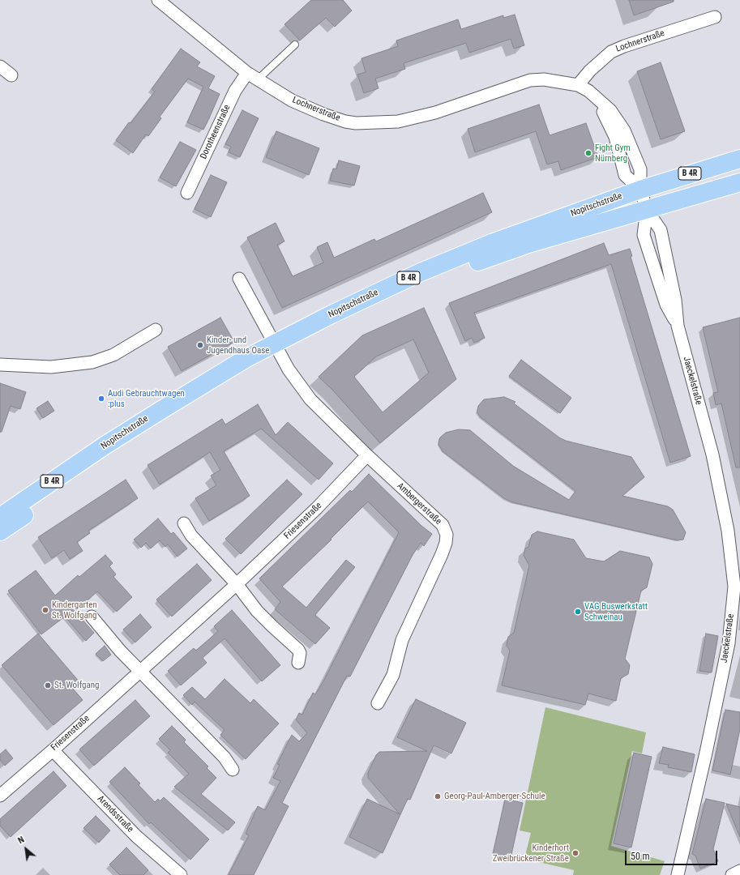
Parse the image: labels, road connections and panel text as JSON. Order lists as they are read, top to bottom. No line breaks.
{"streets":{"main road":["B 4R","Nopitschstraße"],"street":["Lochnerstraße","Dorotheenstraße","Jaeckelstraße","Ambergerstraße","Friesenstraße","Arendsstraße"]},"crossings":[["Lochnerstraße","Dorotheenstraße"],["Lochnerstraße","Nopitschstraße"],["Lochnerstraße","Jaeckelstraße"],["Nopitschstraße","Jaeckelstraße"],["Nopitschstraße","Ambergerstraße"],["Ambergerstraße","Friesenstraße"],["Friesenstraße","Arendsstraße"]],"places":["Fight Gym Nürnberg","Kinder- und Jugendhaus Oase","Audi Gebrauchtwagen :plus","Kindergarten St. Wolfgang","VAG Buswerkstatt Schweinau","St. Wolfgang","Georg-Paul-Amberger-Schule","Kinderhort Zweibrückener Straße"],"scale_bar":"50 m","north":"top left"}
